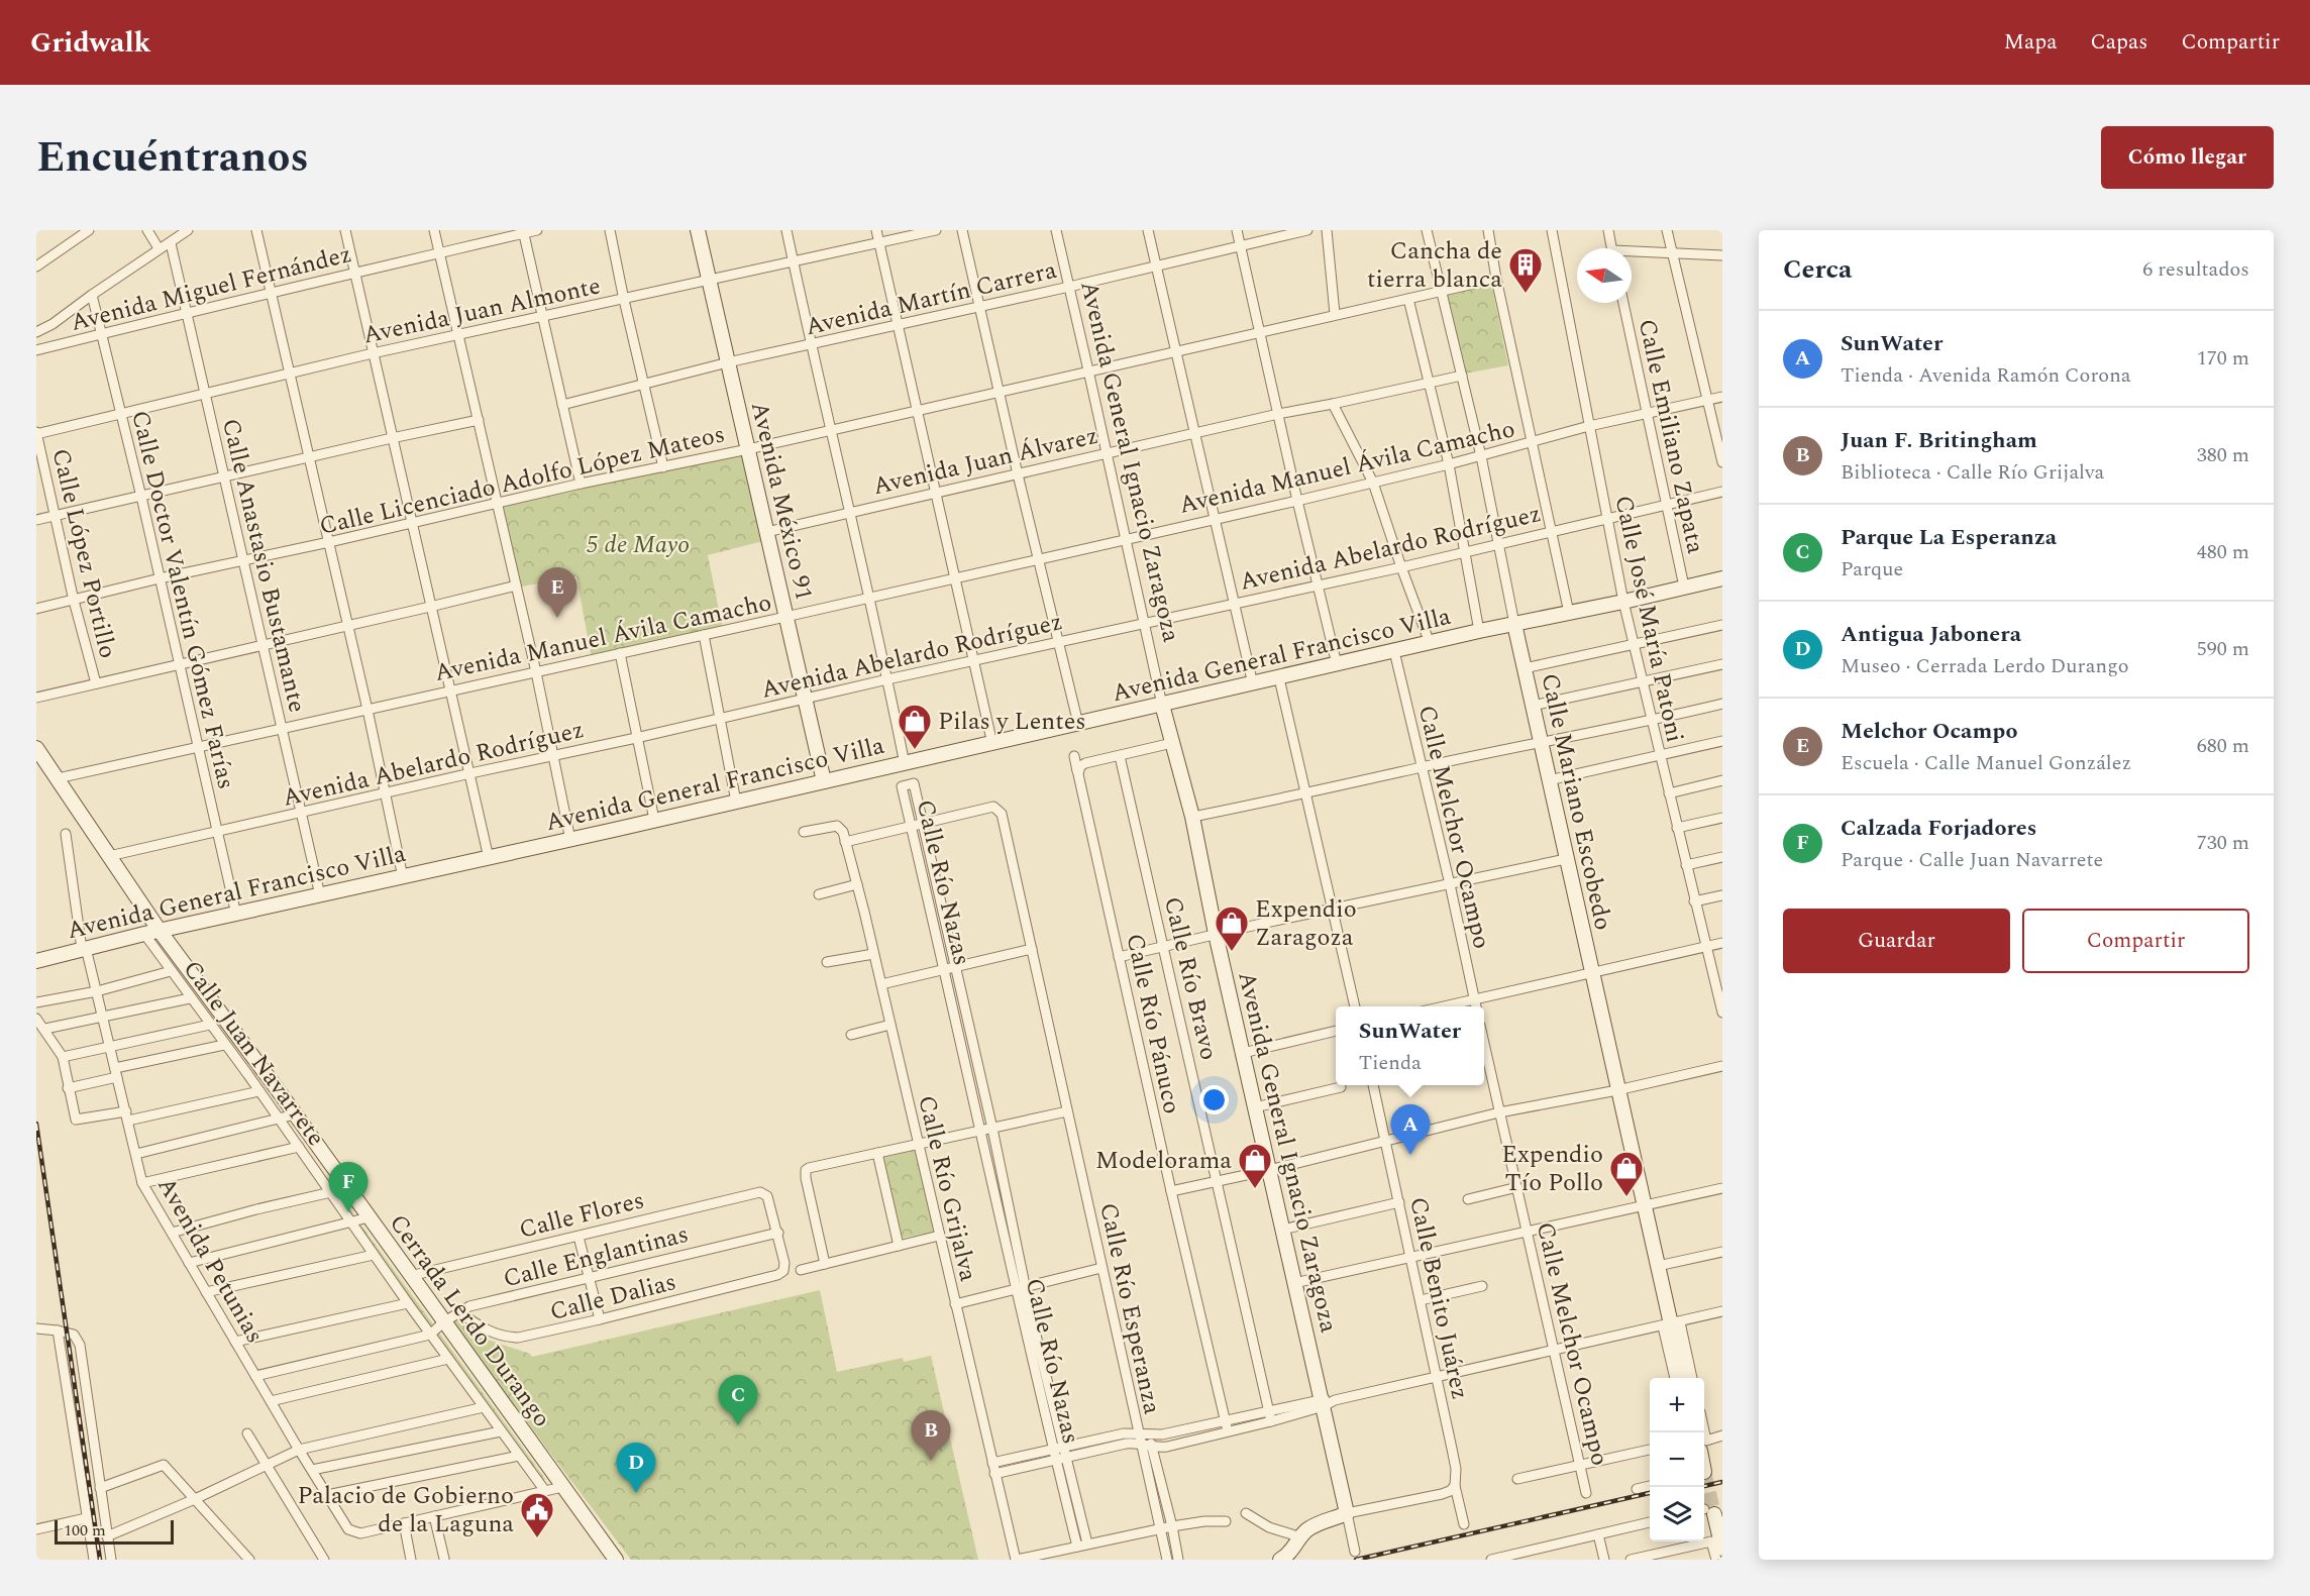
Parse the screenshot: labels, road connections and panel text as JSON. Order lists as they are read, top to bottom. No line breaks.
{"streets":{"main road":["Avenida General Ignacio Zaragoza","Avenida México 91","Avenida General Francisco Villa","Calle Mariano Escobedo","Cerrada Lerdo Durango"],"street":["Avenida Miguel Fernández","Avenida Martín Carrera","Avenida Juan Almonte","Calle Emiliano Zapata","Avenida Juan Álvarez","Avenida Manuel Ávila Camacho","Calle Licenciado Adolfo López Mateos","Avenida Abelardo Rodríguez","Calle López Portillo","Calle Anastasio Bustamante","Calle Doctor Valentín Gómez Farías","Calle José María Patoni","Calle Melchor Ocampo","Calle Río Nazas","Calle Río Bravo","Calle Río Pánuco","Calle Juan Navarrete","Calle Río Grijalva","Calle Flores","Calle Englantinas","Avenida Petunias","Calle Dalias","Calle Benito Juárez","Calle Río Esperanza"]},"crossings":[["Avenida Miguel Fernández","Calle Anastasio Bustamante"],["Avenida Miguel Fernández","Calle Doctor Valentín Gómez Farías"],["Avenida Martín Carrera","Avenida General Ignacio Zaragoza"],["Avenida Martín Carrera","Avenida México 91"],["Avenida Juan Almonte","Avenida México 91"],["Avenida Juan Almonte","Calle López Portillo"],["Avenida Juan Almonte","Calle Anastasio Bustamante"],["Avenida Juan Almonte","Calle Doctor Valentín Gómez Farías"],["Calle Emiliano Zapata","Avenida Manuel Ávila Camacho"],["Calle Emiliano Zapata","Avenida Abelardo Rodríguez"],["Calle Emiliano Zapata","Avenida General Francisco Villa"],["Avenida Juan Álvarez","Avenida General Ignacio Zaragoza"],["Avenida Juan Álvarez","Avenida México 91"],["Avenida Juan Álvarez","Calle Mariano Escobedo"],["Avenida General Ignacio Zaragoza","Avenida Manuel Ávila Camacho"],["Avenida General Ignacio Zaragoza","Calle Licenciado Adolfo López Mateos"],["Avenida General Ignacio Zaragoza","Avenida Abelardo Rodríguez"],["Avenida General Ignacio Zaragoza","Avenida General Francisco Villa"],["Avenida Manuel Ávila Camacho","Avenida México 91"],["Avenida Manuel Ávila Camacho","Calle Anastasio Bustamante"],["Avenida Manuel Ávila Camacho","Calle Doctor Valentín Gómez Farías"],["Avenida Manuel Ávila Camacho","Calle José María Patoni"],["Avenida Manuel Ávila Camacho","Calle Mariano Escobedo"],["Avenida Manuel Ávila Camacho","Cerrada Lerdo Durango"],["Calle Licenciado Adolfo López Mateos","Avenida México 91"],["Calle Licenciado Adolfo López Mateos","Calle López Portillo"],["Calle Licenciado Adolfo López Mateos","Calle Anastasio Bustamante"],["Calle Licenciado Adolfo López Mateos","Calle Doctor Valentín Gómez Farías"],["Calle Licenciado Adolfo López Mateos","Calle Mariano Escobedo"],["Avenida México 91","Avenida Abelardo Rodríguez"],["Avenida México 91","Avenida General Francisco Villa"],["Avenida Abelardo Rodríguez","Calle Anastasio Bustamante"],["Avenida Abelardo Rodríguez","Calle Doctor Valentín Gómez Farías"],["Avenida Abelardo Rodríguez","Calle José María Patoni"],["Avenida Abelardo Rodríguez","Calle Mariano Escobedo"],["Avenida Abelardo Rodríguez","Cerrada Lerdo Durango"],["Calle Anastasio Bustamante","Avenida General Francisco Villa"],["Calle Doctor Valentín Gómez Farías","Avenida General Francisco Villa"],["Calle José María Patoni","Avenida General Francisco Villa"],["Avenida General Francisco Villa","Calle Mariano Escobedo"],["Avenida General Francisco Villa","Calle Melchor Ocampo"],["Avenida General Francisco Villa","Calle Juan Navarrete"],["Avenida General Francisco Villa","Avenida Petunias"],["Avenida General Francisco Villa","Cerrada Lerdo Durango"],["Calle Río Nazas","Calle Río Esperanza"],["Calle Juan Navarrete","Calle Englantinas"],["Calle Flores","Calle Englantinas"],["Calle Flores","Calle Dalias"],["Calle Flores","Cerrada Lerdo Durango"],["Calle Englantinas","Calle Dalias"],["Calle Englantinas","Cerrada Lerdo Durango"]],"parks":["5 de Mayo"],"places":{"building":["Cancha de tierra blanca"],"shop":["Pilas y Lentes","Expendio Zaragoza","Modelorama","Expendio Tío Pollo"],"public building":["Palacio de Gobierno de la Laguna"]},"scale_bar":"100 m","north":"left","page":{"header":"Gridwalk","nav":["Mapa","Capas","Compartir"],"title":"Encuéntranos","buttons":["Cómo llegar",["Guardar","Compartir"]],"heading":["Cerca","6 resultados"],"list":[{"mark":"A","name":"SunWater","note":"Tienda · Avenida Ramón Corona","value":"170 m"},{"mark":"B","name":"Juan F. Britingham","note":"Biblioteca · Calle Río Grijalva","value":"380 m"},{"mark":"C","name":"Parque La Esperanza","note":"Parque","value":"480 m"},{"mark":"D","name":"Antigua Jabonera","note":"Museo · Cerrada Lerdo Durango","value":"590 m"},{"mark":"E","name":"Melchor Ocampo","note":"Escuela · Calle Manuel González","value":"680 m"},{"mark":"F","name":"Calzada Forjadores","note":"Parque · Calle Juan Navarrete","value":"730 m"}],"pins":["E","A","F","C","B","D"],"popup":["SunWater","Tienda"],"map_buttons":["+","−"],"scale":"100 m"}}
